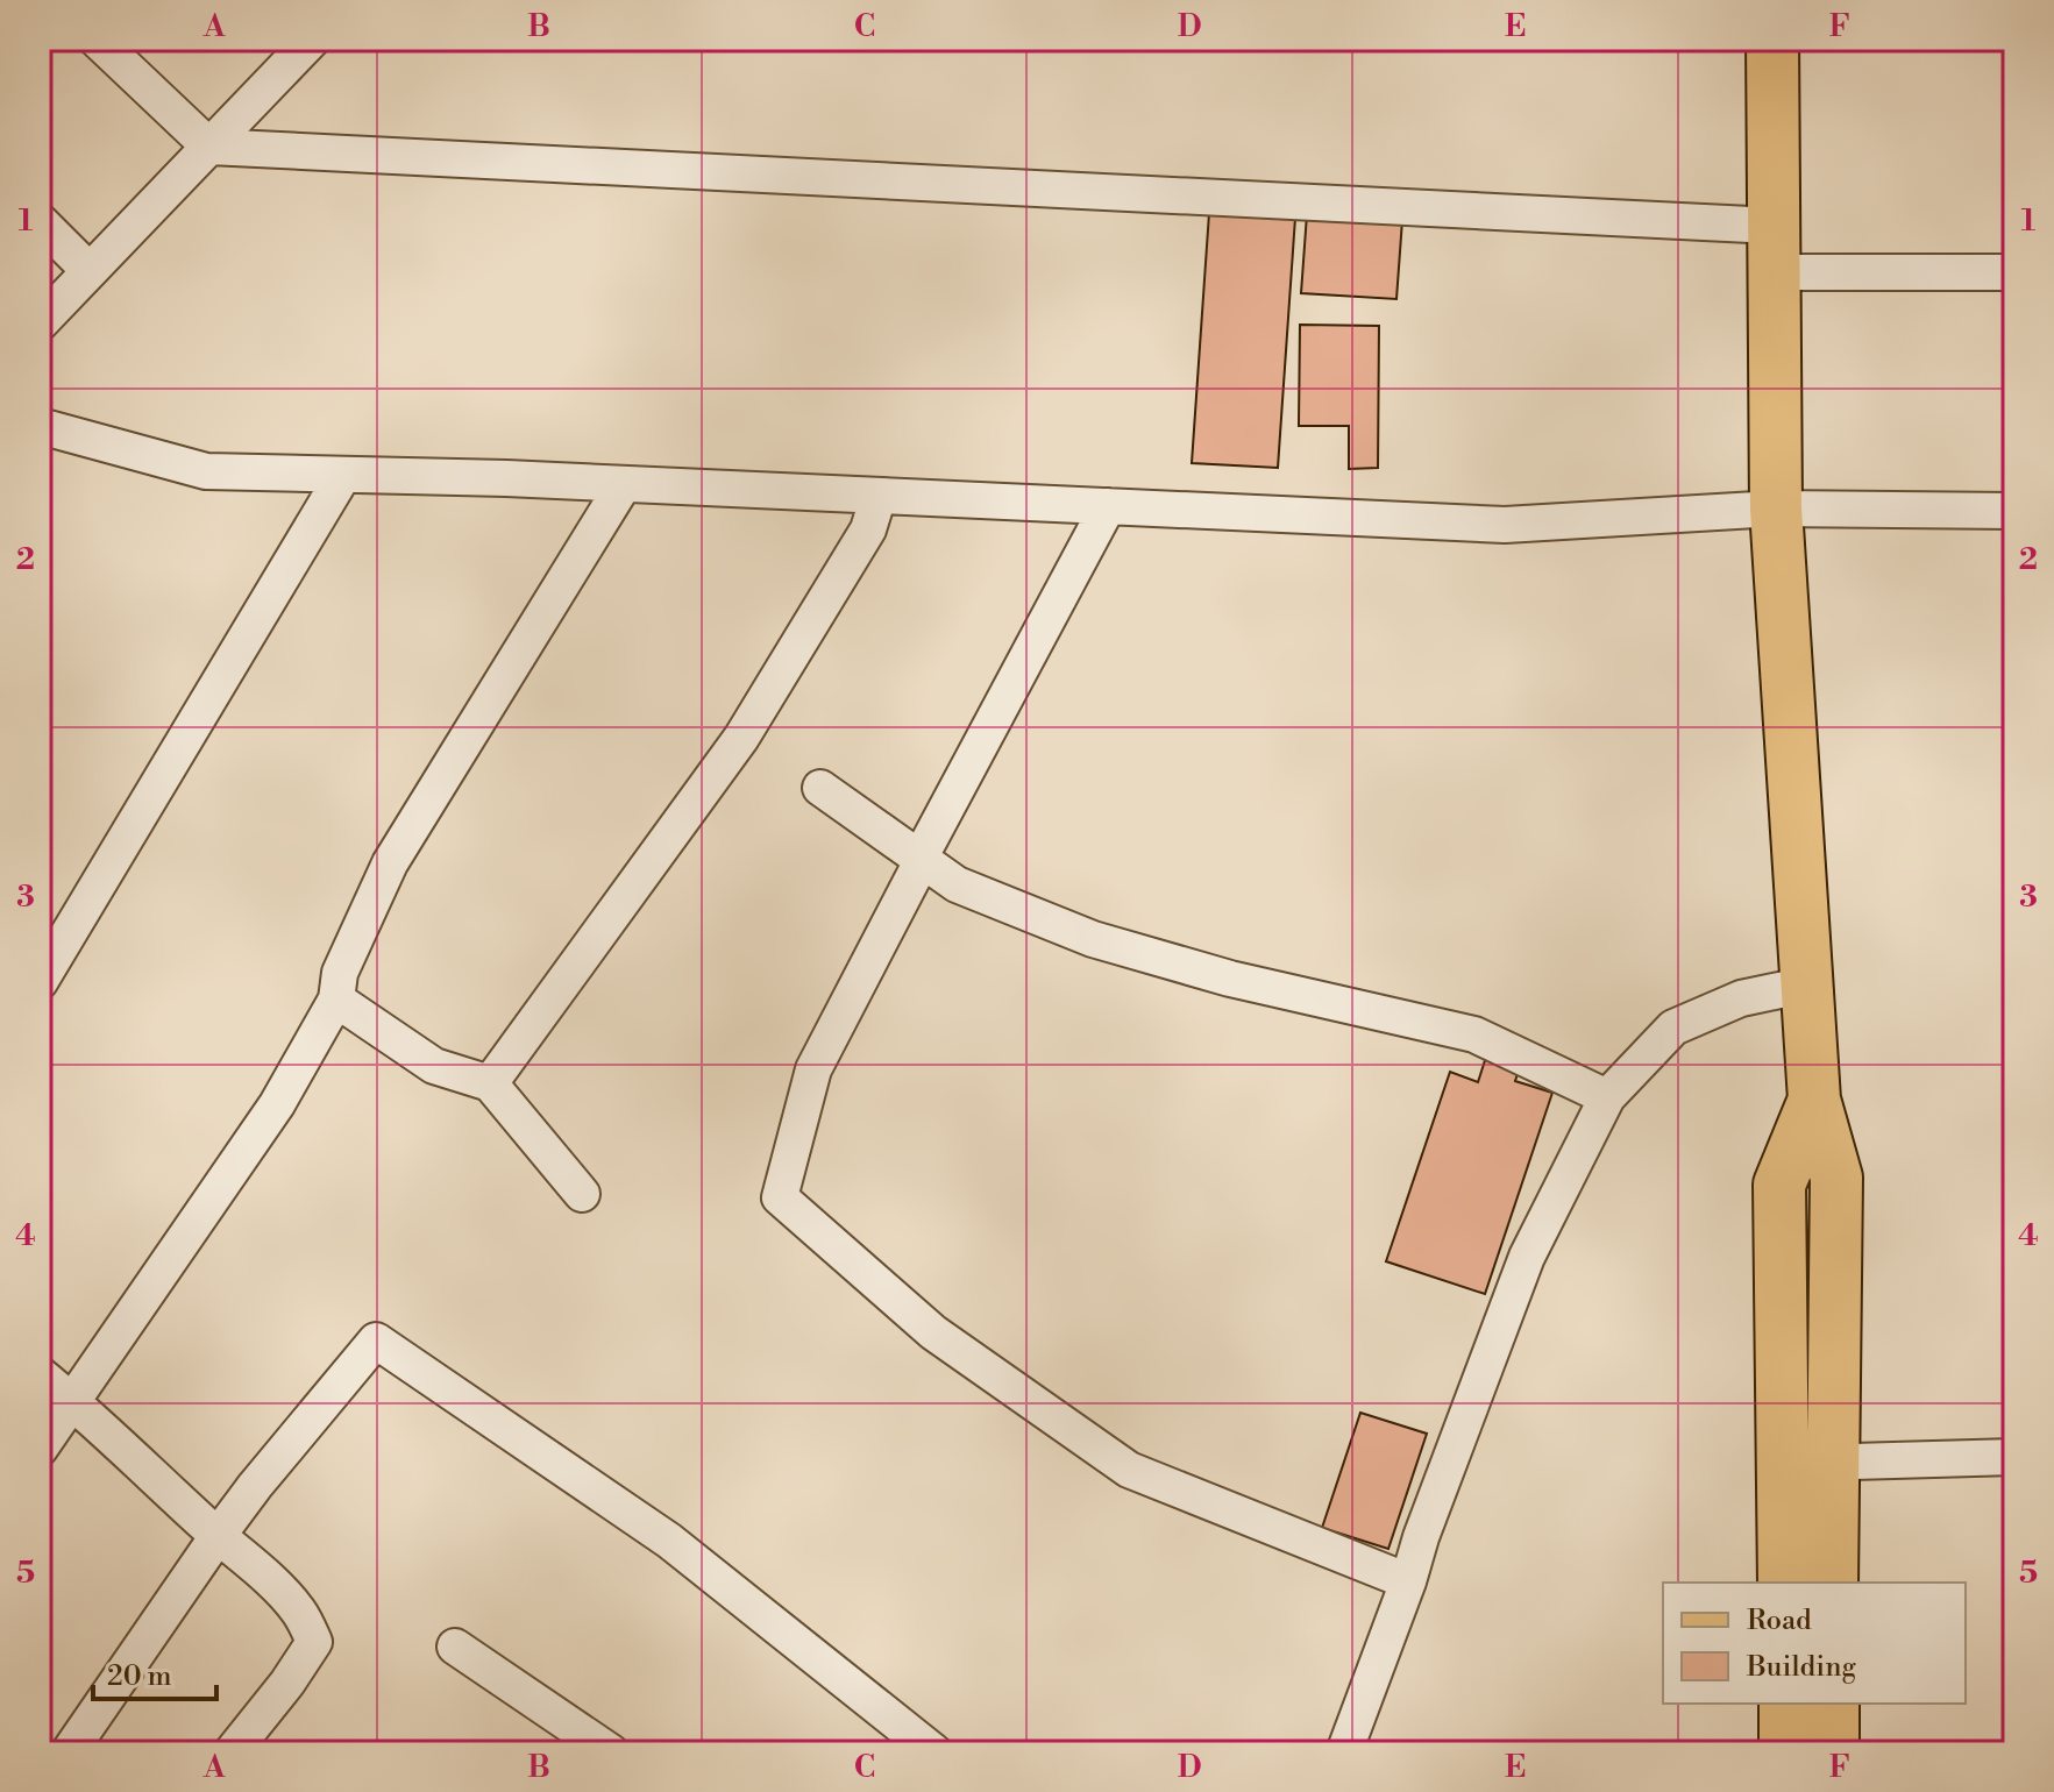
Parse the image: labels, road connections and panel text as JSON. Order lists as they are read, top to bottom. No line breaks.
{"legend":["Road","Building"],"scale_bar":"20 m","grid":{"columns":["A","B","C","D","E","F"],"rows":["1","2","3","4","5"]}}
